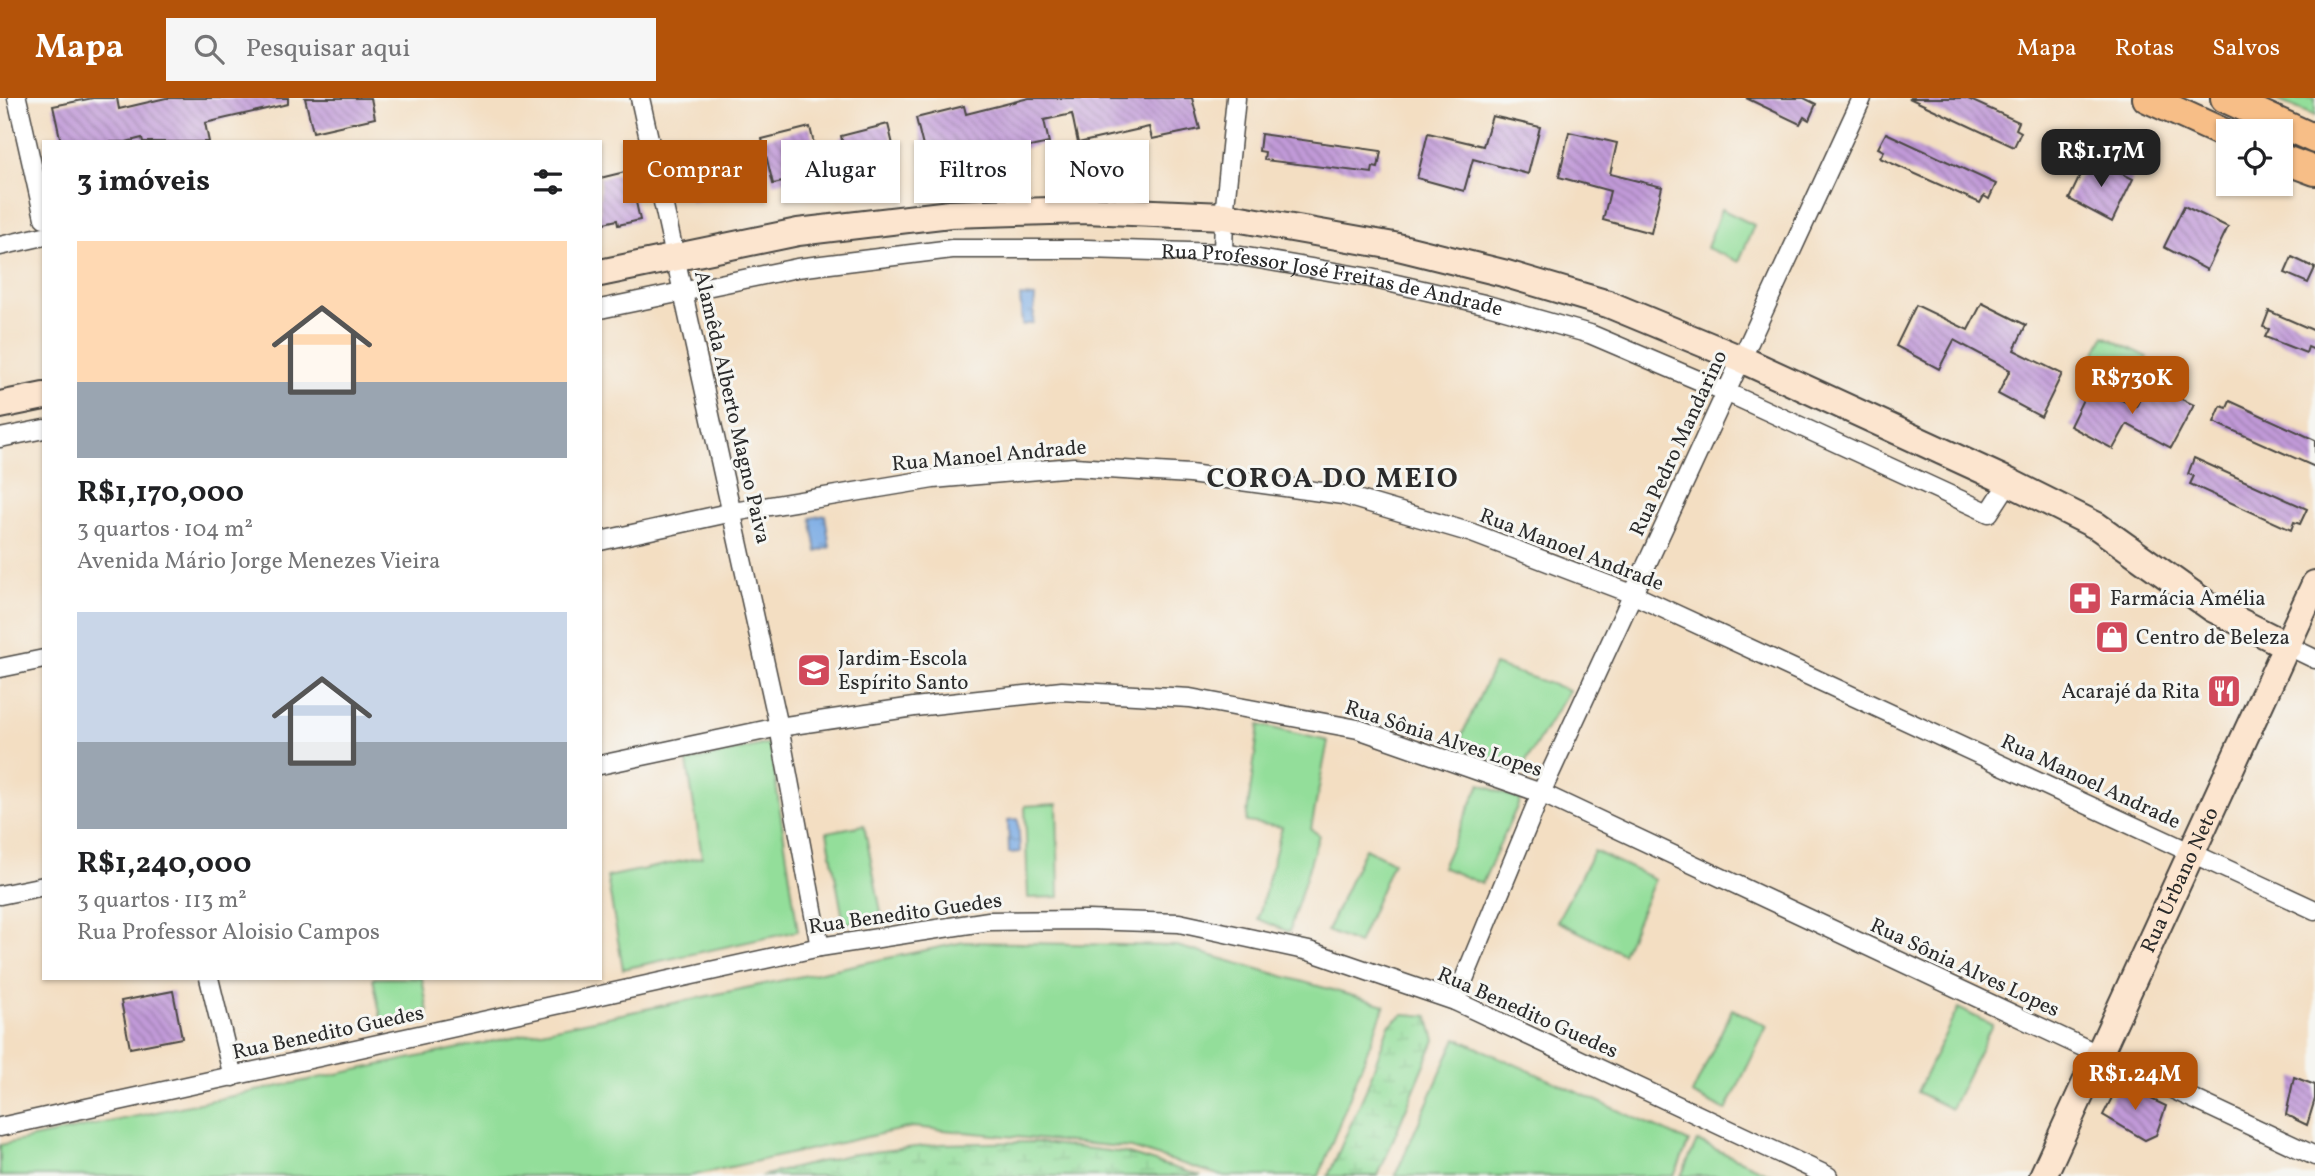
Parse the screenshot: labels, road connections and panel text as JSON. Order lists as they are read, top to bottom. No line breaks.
{"streets":{"street":["Rua Professor José Freitas de Andrade","Alamêda Alberto Magno Paiva","Rua Pedro Mandarino","Rua Manoel Andrade","Rua Sônia Alves Lopes","Rua Urbano Neto","Rua Benedito Guedes"]},"crossings":[["Rua Professor José Freitas de Andrade","Alamêda Alberto Magno Paiva"],["Rua Professor José Freitas de Andrade","Rua Pedro Mandarino"],["Rua Professor José Freitas de Andrade","Rua Urbano Neto"],["Alamêda Alberto Magno Paiva","Rua Manoel Andrade"],["Alamêda Alberto Magno Paiva","Rua Sônia Alves Lopes"],["Alamêda Alberto Magno Paiva","Rua Benedito Guedes"],["Rua Pedro Mandarino","Rua Manoel Andrade"],["Rua Pedro Mandarino","Rua Sônia Alves Lopes"],["Rua Pedro Mandarino","Rua Benedito Guedes"],["Rua Manoel Andrade","Rua Urbano Neto"],["Rua Sônia Alves Lopes","Rua Urbano Neto"]],"districts":["COROA DO MEIO"],"places":{"pharmacy":["Farmácia Amélia"],"shop":["Centro de Beleza"],"school or university":["Jardim-Escola Espírito Santo"],"restaurant":["Acarajé da Rita"]},"page":{"header":"Mapa","search":"Pesquisar aqui","nav":["Mapa","Rotas","Salvos"],"price":["R$1.17M","R$730K","R$1.24M"],"chip":["Comprar","Alugar","Filtros","Novo"],"heading":"3 imóveis","list":[{"name":"R$1,170,000","note":"3 quartos · 104 m² · Avenida Mário Jorge Menezes Vieira"},{"name":"R$1,240,000","note":"3 quartos · 113 m² · Rua Professor Aloisio Campos"}]}}
